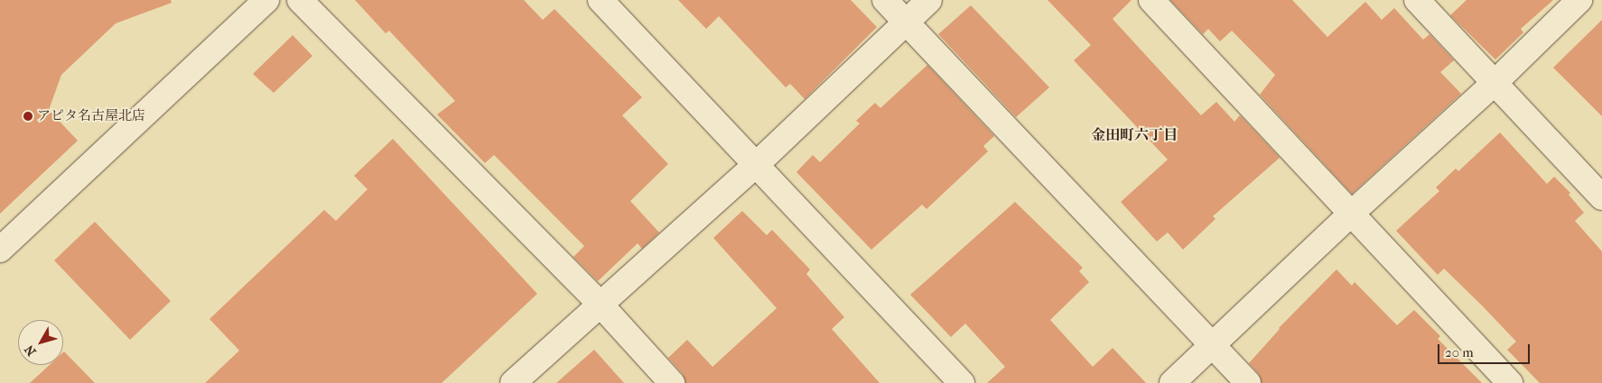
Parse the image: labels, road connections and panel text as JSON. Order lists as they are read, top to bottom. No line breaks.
{"districts":["金田町六丁目"],"places":["アピタ名古屋北店"],"scale_bar":"20 m","north":"bottom left"}
